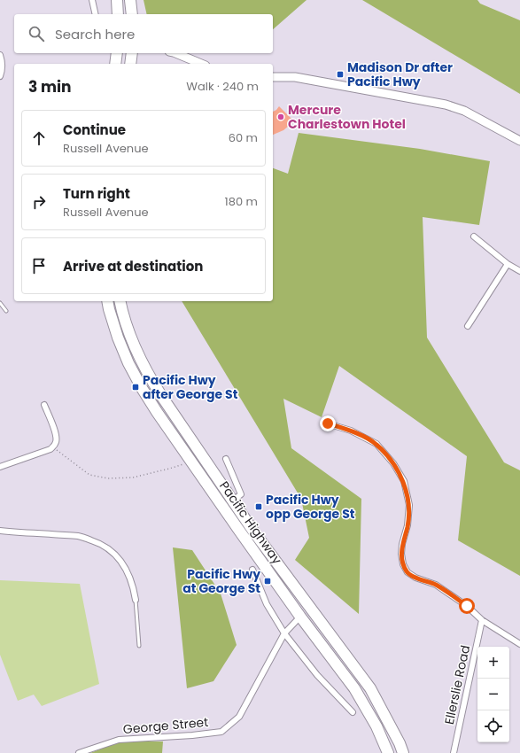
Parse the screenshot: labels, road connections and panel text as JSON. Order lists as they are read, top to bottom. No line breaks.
{"streets":{"highway":["Pacific Highway"],"street":["Ellerslie Road","George Street"]},"crossings":[["Pacific Highway","George Street"]],"places":{"transit":["Madison Dr after Pacific Hwy","Pacific Hwy after George St","Pacific Hwy opp George St","Pacific Hwy at George St"],"other":["Mercure Charlestown Hotel"]},"page":{"search":"Search here","heading":["3 min","Walk · 240 m"],"list":[["Continue","Russell Avenue","60 m"],["Turn right","Russell Avenue","180 m"],"Arrive at destination"],"map_buttons":["+","−"]}}
